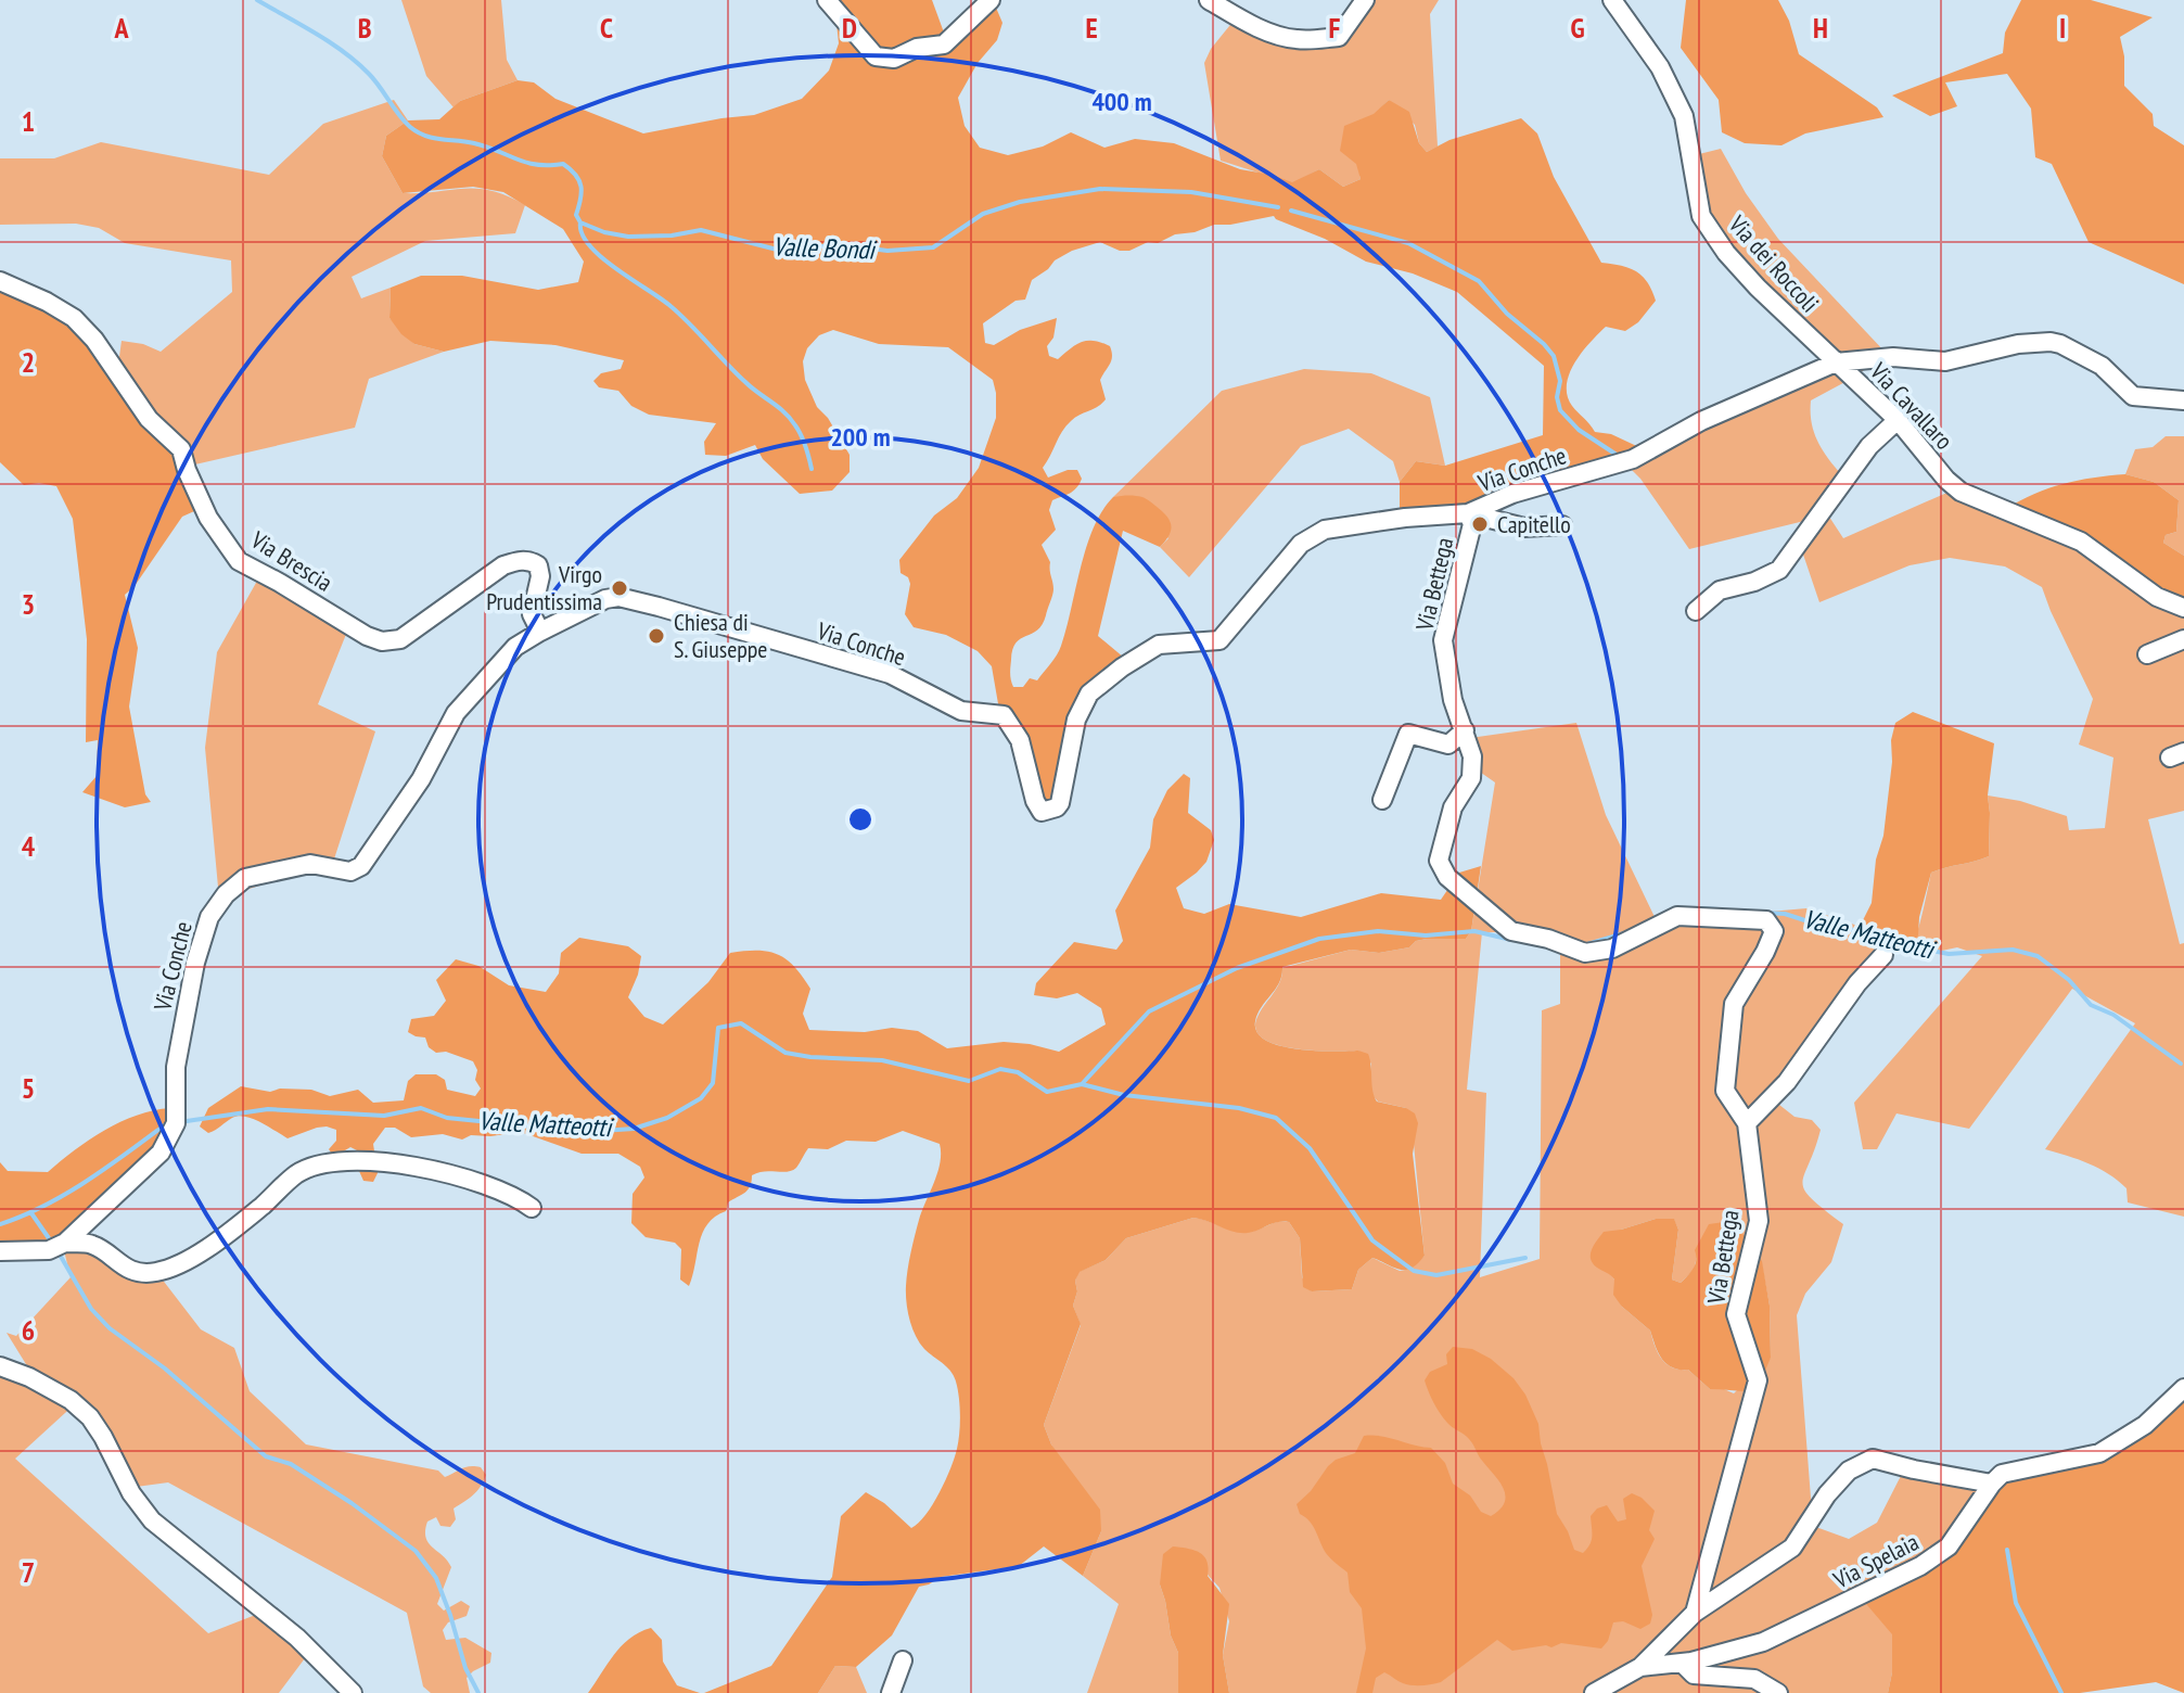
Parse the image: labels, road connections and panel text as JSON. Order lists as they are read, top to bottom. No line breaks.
{"streets":{"street":["Via dei Roccoli","Via Cavallaro","Via Conche","Via Brescia","Via Bettega","Via Spelaia"]},"crossings":[["Via dei Roccoli","Via Cavallaro"],["Via dei Roccoli","Via Conche"],["Via Cavallaro","Via Conche"],["Via Conche","Via Brescia"],["Via Conche","Via Bettega"],["Via Bettega","Via Spelaia"]],"water":["Valle Bondi","Valle Matteotti"],"places":["Capitello","Virgo Prudentissima","Chiesa di S. Giuseppe"],"grid":{"columns":["A","B","C","D","E","F","G","H","I"],"rows":["1","2","3","4","5","6","7"]},"rings":["400 m","200 m"]}
